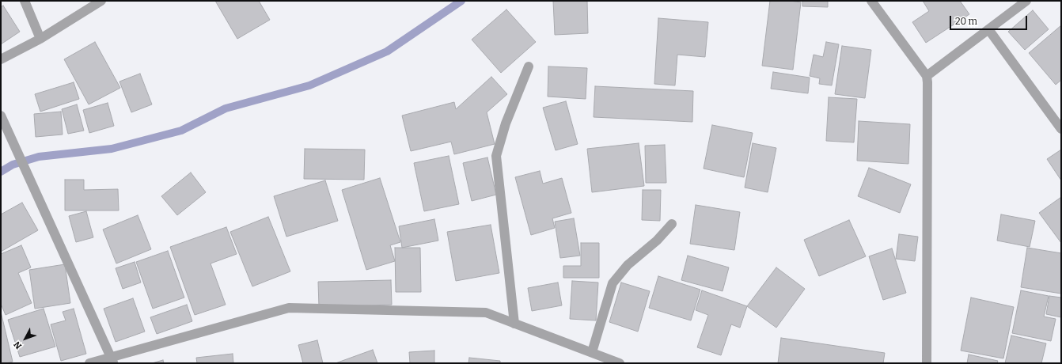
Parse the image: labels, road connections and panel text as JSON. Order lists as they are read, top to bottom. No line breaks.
{"scale_bar":"20 m","north":"bottom left"}
